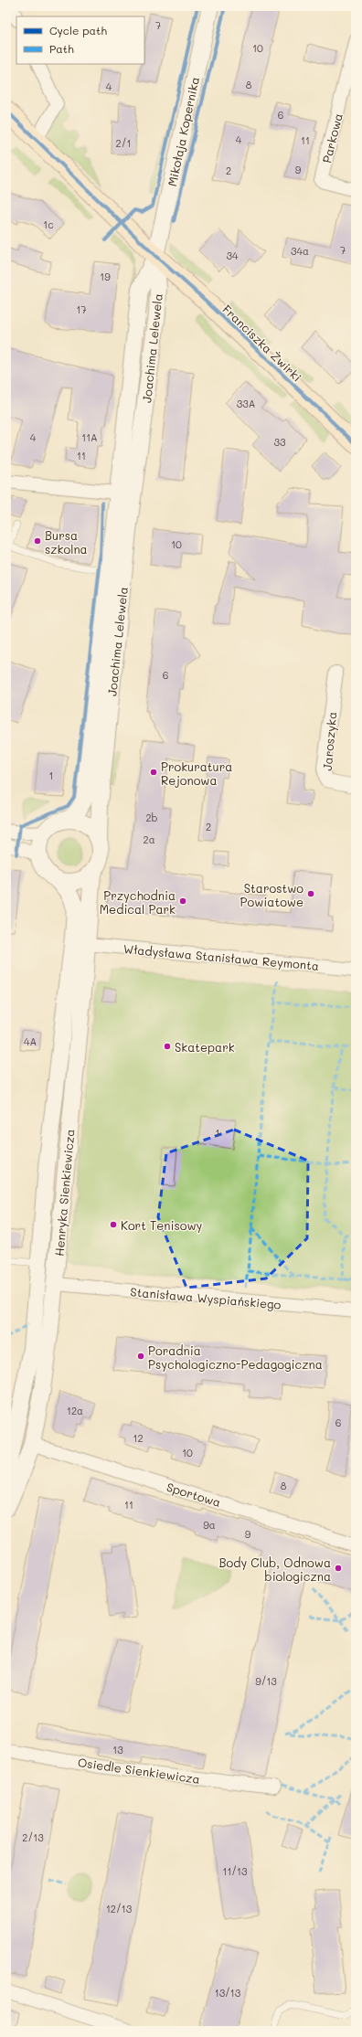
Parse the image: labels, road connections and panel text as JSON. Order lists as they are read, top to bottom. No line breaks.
{"streets":{"main road":["Franciszka Żwirki"],"street":["Mikołaja Kopernika","Parkowa","Joachima Lelewela","Jaroszyka","Władysława Stanisława Reymonta","Henryka Sienkiewicza","Stanisława Wyspiańskiego","Sportowa","Osiedle Sienkiewicza"]},"crossings":[["Mikołaja Kopernika","Franciszka Żwirki"],["Mikołaja Kopernika","Joachima Lelewela"],["Franciszka Żwirki","Joachima Lelewela"],["Joachima Lelewela","Henryka Sienkiewicza"],["Władysława Stanisława Reymonta","Henryka Sienkiewicza"],["Henryka Sienkiewicza","Stanisława Wyspiańskiego"],["Henryka Sienkiewicza","Sportowa"]],"places":["Bursa szkolna","Prokuratura Rejonowa","Starostwo Powiatowe","Przychodnia Medical Park","Skatepark","Kort Tenisowy","Poradnia Psychologiczno-Pedagogiczna","Body Club, Odnowa biologiczna"],"house_numbers":["7","10","8","4","6","4","11","2/1","9","2","1c","7","34a","34","19","17","33A","4","11A","33","11","10","6","1","2b","2","2a","4A","1","12a","6","12","10","8","11","9a","9","9/13","13","2/13","11/13","12/13","13/13"],"legend":["Cycle path","Path"]}
